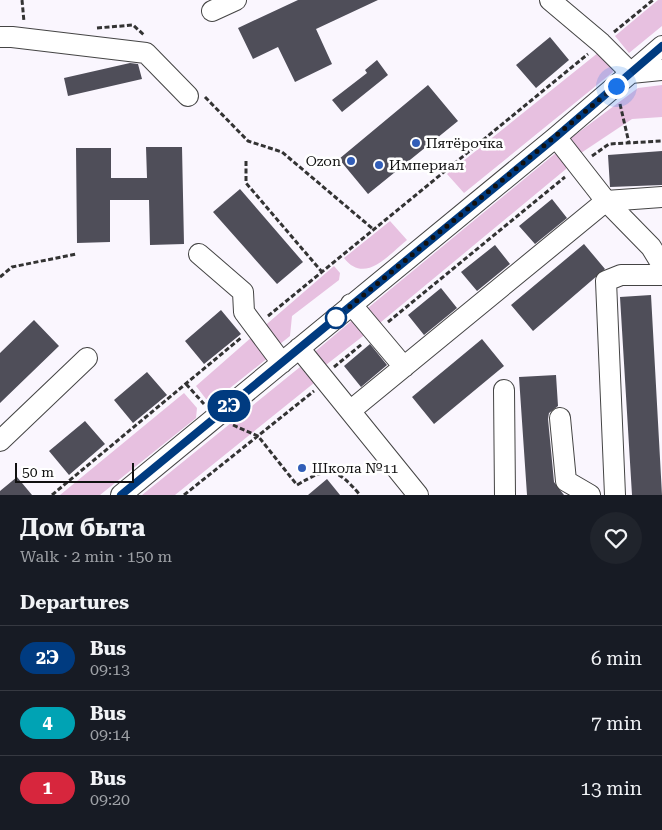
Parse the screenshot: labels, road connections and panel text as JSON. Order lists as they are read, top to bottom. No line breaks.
{"places":["Пятёрочка","Ozon","Империал","Школа №11"],"lines":["bus line 2Э"],"scale_bar":"50 m","page":{"on_map":"2Э","scale":"50 m","heading":[["Дом быта","Walk · 2 min · 150 m"],"Departures"],"list":[{"mark":"2Э","name":"Bus","note":"09:13","value":"6 min"},{"mark":"4","name":"Bus","note":"09:14","value":"7 min"},{"mark":"1","name":"Bus","note":"09:20","value":"13 min"}]}}
